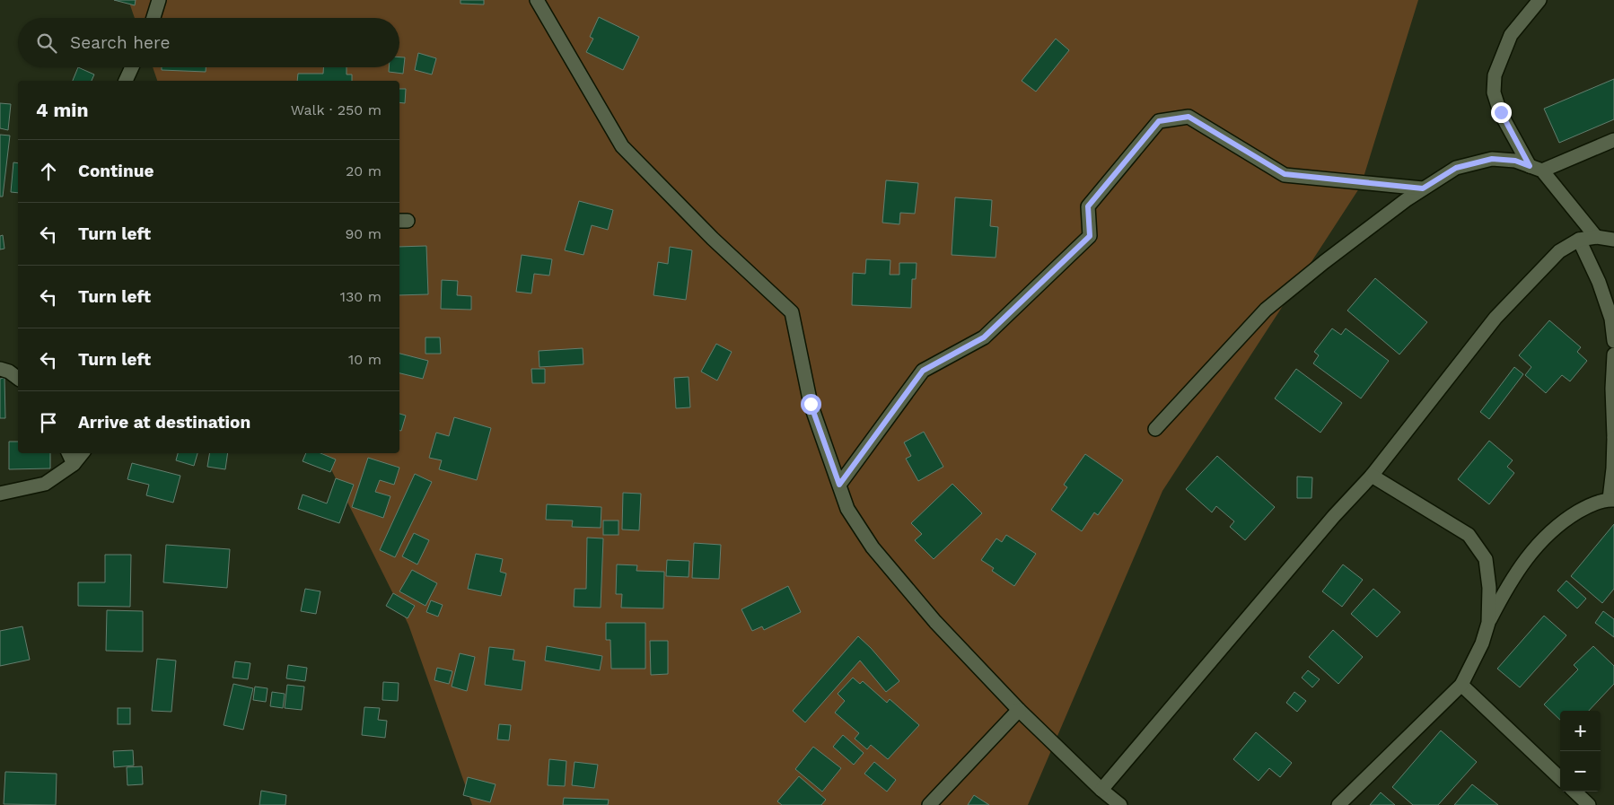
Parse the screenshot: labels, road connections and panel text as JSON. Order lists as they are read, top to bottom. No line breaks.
{"page":{"search":"Search here","heading":["4 min","Walk · 250 m"],"list":[["Continue","20 m"],["Turn left","90 m"],["Turn left","130 m"],["Turn left","10 m"],"Arrive at destination"],"map_buttons":["+","−"]}}
